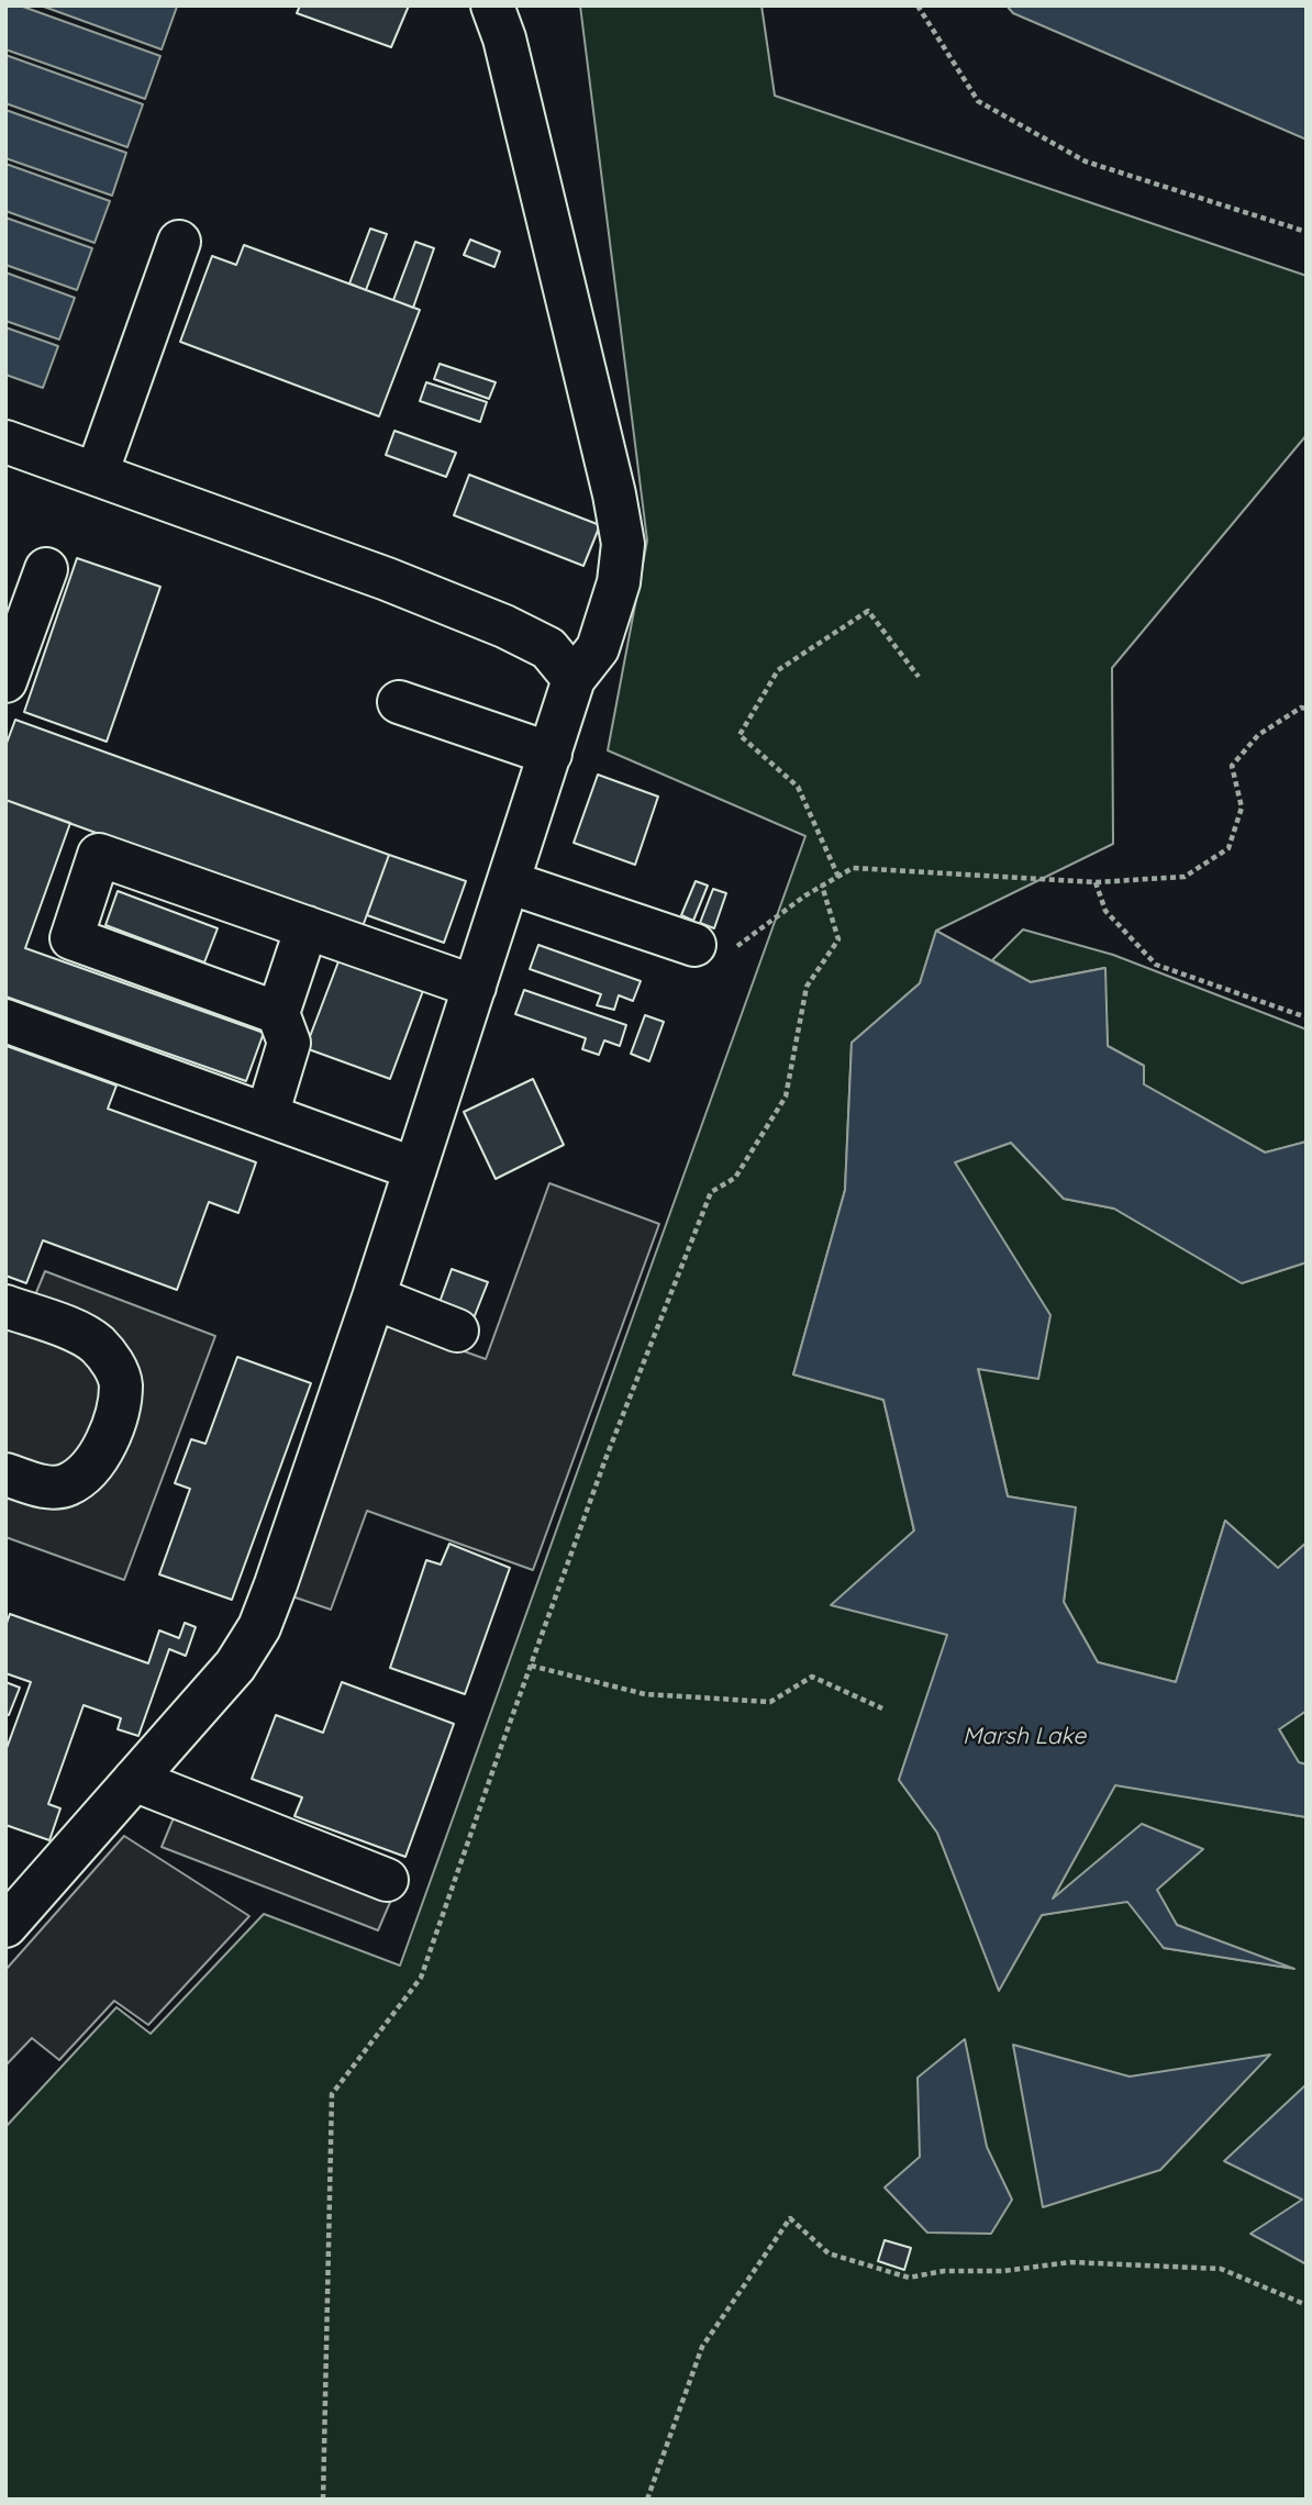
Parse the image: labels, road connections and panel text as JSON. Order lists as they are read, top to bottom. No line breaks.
{"water":["Marsh Lake"]}
